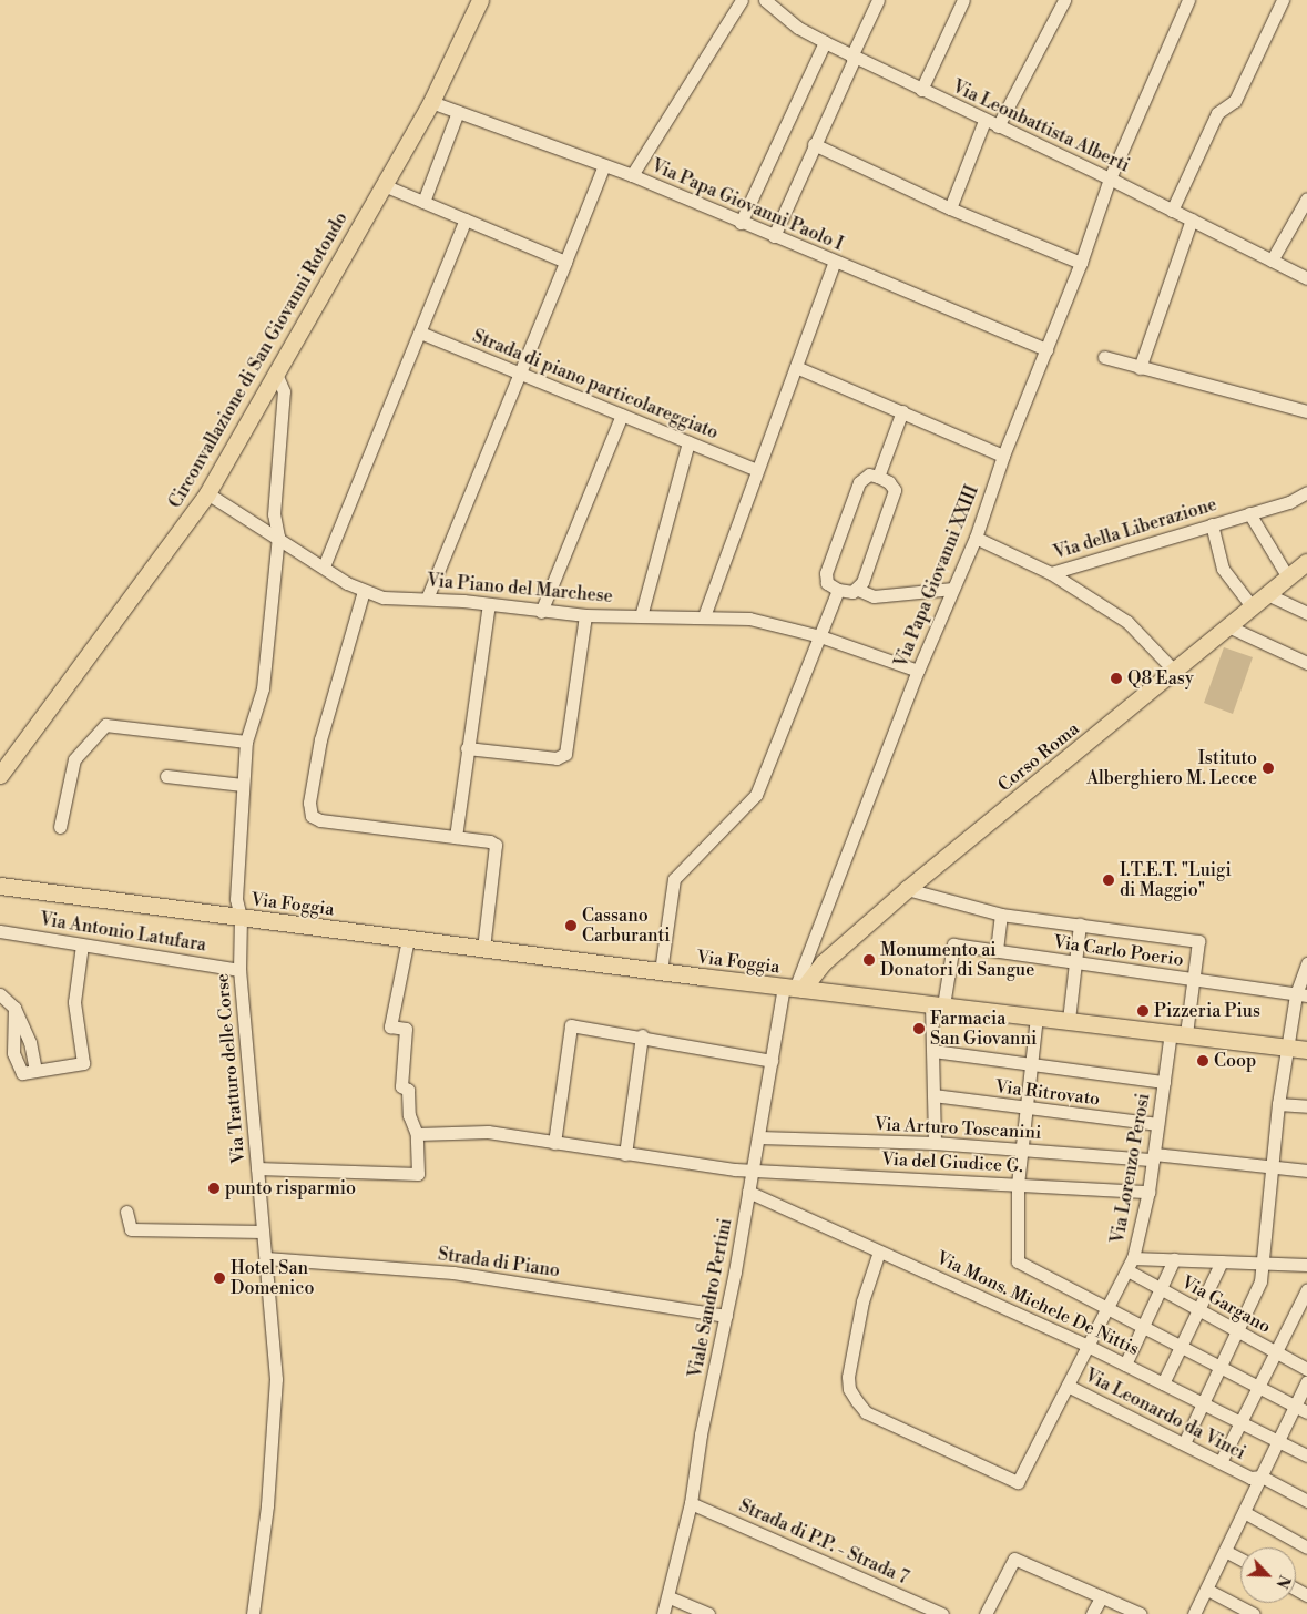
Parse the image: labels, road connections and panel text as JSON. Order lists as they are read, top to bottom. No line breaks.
{"streets":{"main road":["Circonvallazione di San Giovanni Rotondo","Corso Roma","Via Foggia"],"street":["Via Leonbattista Alberti","Via Papa Giovanni Paolo I","Strada di piano particolareggiato","Via della Liberazione","Via Papa Giovanni XXIII","Via Piano del Marchese","Via Antonio Latufara","Via Carlo Poerio","Via Tratturo delle Corse","Via Ritrovato","Via Arturo Toscanini","Via del Giudice G.","Via Lorenzo Perosi","Strada di Piano","Viale Sandro Pertini","Via Mons. Michele De Nittis","Via Gargano","Via Leonardo da Vinci","Strada di P.P. - Strada 7"]},"crossings":[["Via Leonbattista Alberti","Via Papa Giovanni XXIII"],["Via Papa Giovanni Paolo I","Circonvallazione di San Giovanni Rotondo"],["Via Papa Giovanni Paolo I","Via Papa Giovanni XXIII"],["Circonvallazione di San Giovanni Rotondo","Via Piano del Marchese"],["Circonvallazione di San Giovanni Rotondo","Via Tratturo delle Corse"],["Via della Liberazione","Via Papa Giovanni XXIII"],["Via Papa Giovanni XXIII","Via Piano del Marchese"],["Via Papa Giovanni XXIII","Corso Roma"],["Via Papa Giovanni XXIII","Via Foggia"],["Via Papa Giovanni XXIII","Viale Sandro Pertini"],["Via Piano del Marchese","Via Tratturo delle Corse"],["Corso Roma","Via Foggia"],["Corso Roma","Viale Sandro Pertini"],["Via Foggia","Via Carlo Poerio"],["Via Foggia","Via Tratturo delle Corse"],["Via Foggia","Via Lorenzo Perosi"],["Via Foggia","Viale Sandro Pertini"],["Via Antonio Latufara","Via Tratturo delle Corse"],["Via Carlo Poerio","Via Lorenzo Perosi"],["Via Tratturo delle Corse","Strada di Piano"],["Via Ritrovato","Via Lorenzo Perosi"],["Via Arturo Toscanini","Via Lorenzo Perosi"],["Via Arturo Toscanini","Viale Sandro Pertini"],["Via del Giudice G.","Via Lorenzo Perosi"],["Via del Giudice G.","Viale Sandro Pertini"],["Via Lorenzo Perosi","Via Mons. Michele De Nittis"],["Via Lorenzo Perosi","Via Gargano"],["Via Lorenzo Perosi","Via Leonardo da Vinci"],["Strada di Piano","Viale Sandro Pertini"],["Viale Sandro Pertini","Via Mons. Michele De Nittis"],["Viale Sandro Pertini","Strada di P.P. - Strada 7"]],"places":["Q8 Easy","Istituto Alberghiero M. Lecce","I.T.E.T. \"Luigi di Maggio\"","Cassano Carburanti","Monumento ai Donatori di Sangue","Pizzeria Pius","Farmacia San Giovanni","Coop","punto risparmio","Hotel San Domenico"],"north":"bottom right"}
